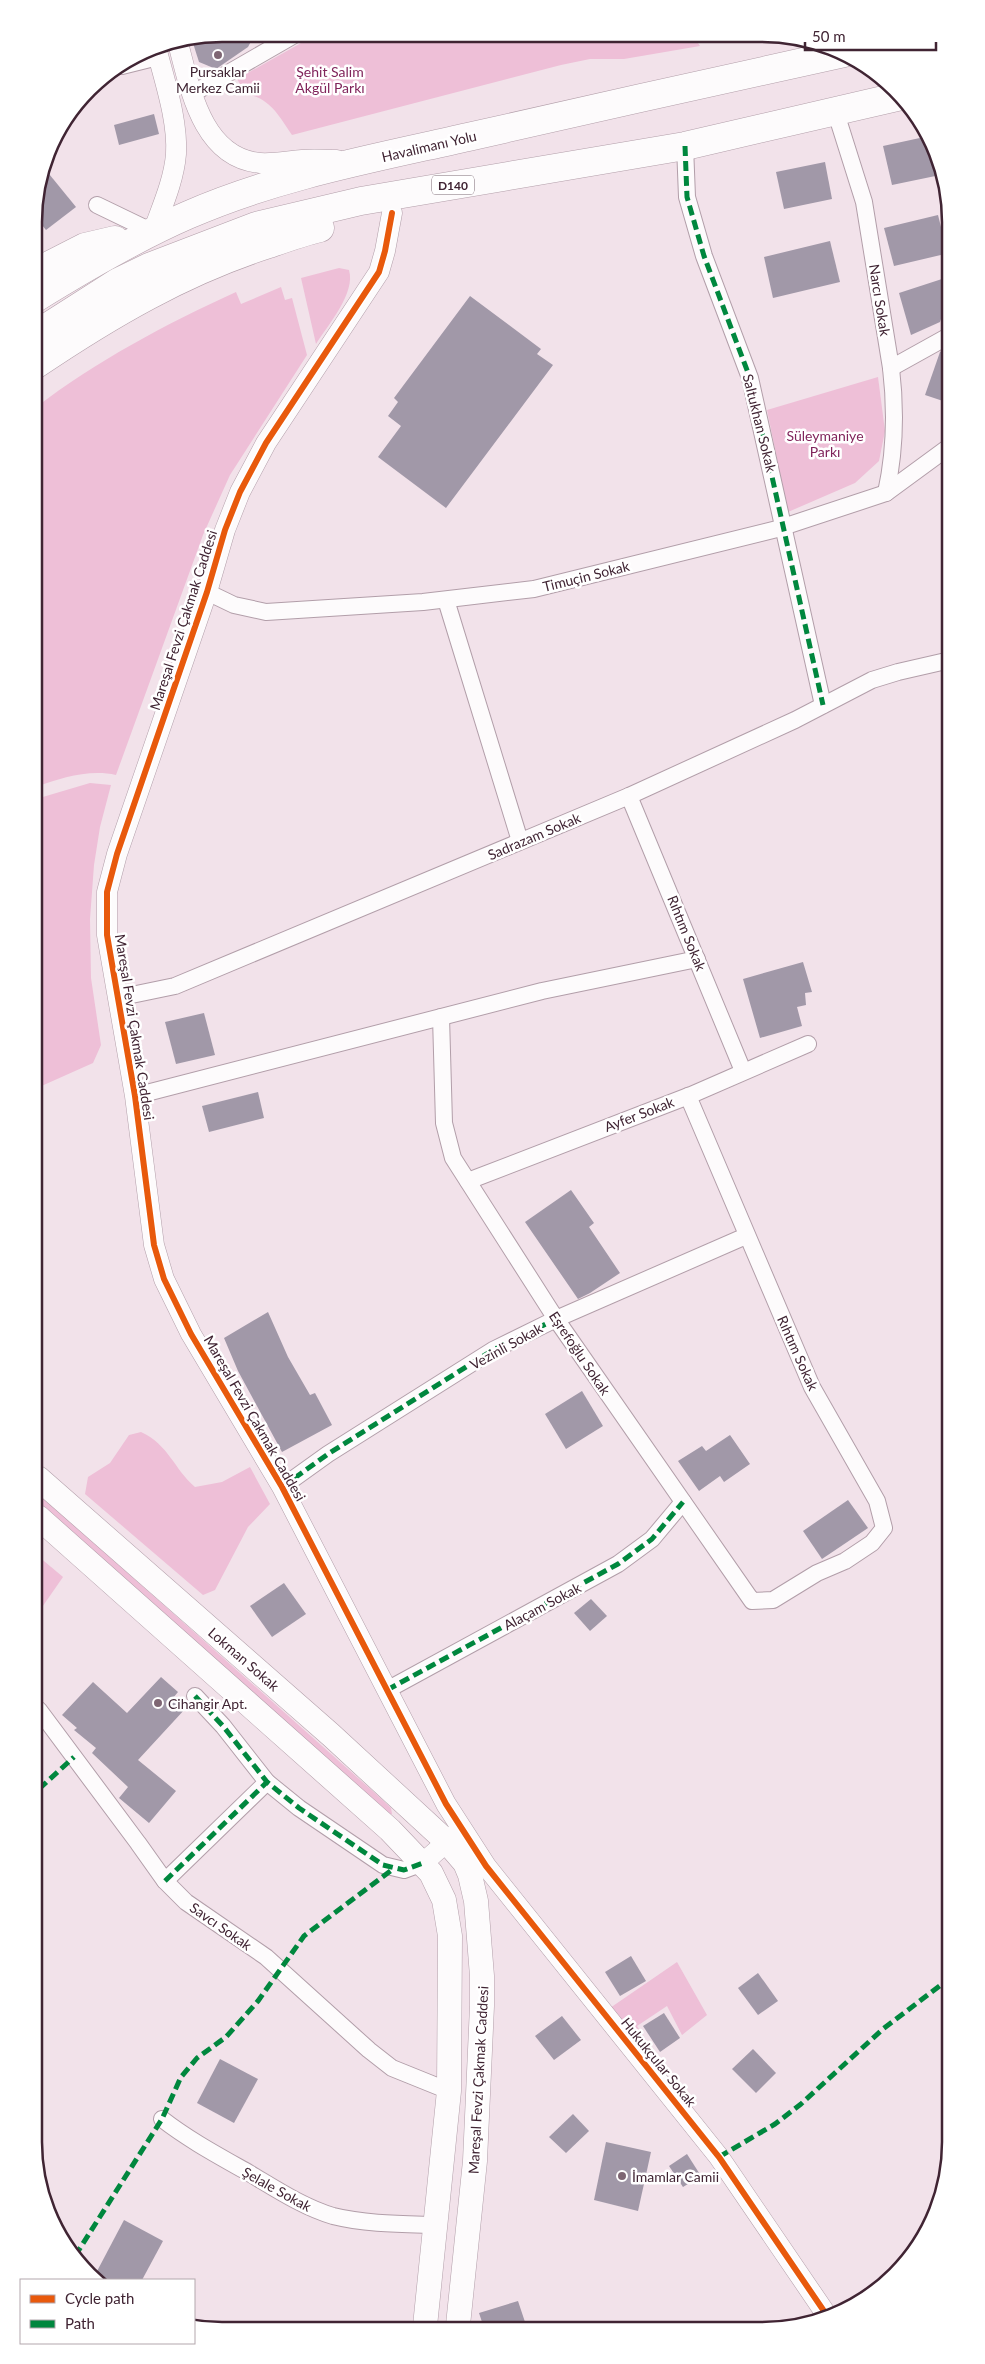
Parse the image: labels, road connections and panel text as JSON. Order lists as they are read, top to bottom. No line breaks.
{"streets":{"highway":["Havalimanı Yolu","D140"],"main road":["Mareşal Fevzi Çakmak Caddesi","Lokman Sokak"],"street":["Narcı Sokak","Saltukhan Sokak","Timuçin Sokak","Sadrazam Sokak","Rıhtım Sokak","Ayfer Sokak","Vezinli Sokak","Eşrefoğlu Sokak","Alaçam Sokak","Savcı Sokak","Hukukçular Sokak","Şelale Sokak"]},"crossings":[["D140","Narcı Sokak"],["D140","Saltukhan Sokak"],["Narcı Sokak","Timuçin Sokak"],["Saltukhan Sokak","Timuçin Sokak"],["Saltukhan Sokak","Sadrazam Sokak"],["Timuçin Sokak","Mareşal Fevzi Çakmak Caddesi"],["Mareşal Fevzi Çakmak Caddesi","Sadrazam Sokak"],["Mareşal Fevzi Çakmak Caddesi","Vezinli Sokak"],["Mareşal Fevzi Çakmak Caddesi","Alaçam Sokak"],["Mareşal Fevzi Çakmak Caddesi","Lokman Sokak"],["Mareşal Fevzi Çakmak Caddesi","Savcı Sokak"],["Mareşal Fevzi Çakmak Caddesi","Hukukçular Sokak"],["Mareşal Fevzi Çakmak Caddesi","Şelale Sokak"],["Sadrazam Sokak","Rıhtım Sokak"],["Rıhtım Sokak","Ayfer Sokak"],["Rıhtım Sokak","Vezinli Sokak"],["Rıhtım Sokak","Eşrefoğlu Sokak"],["Ayfer Sokak","Eşrefoğlu Sokak"],["Vezinli Sokak","Eşrefoğlu Sokak"],["Eşrefoğlu Sokak","Alaçam Sokak"],["Lokman Sokak","Hukukçular Sokak"]],"parks":["Şehit Salim Akgül Parkı","Süleymaniye Parkı"],"places":["Pursaklar Merkez Camii","Cihangir Apt.","İmamlar Camii"],"legend":["Cycle path","Path"],"scale_bar":"50 m"}
